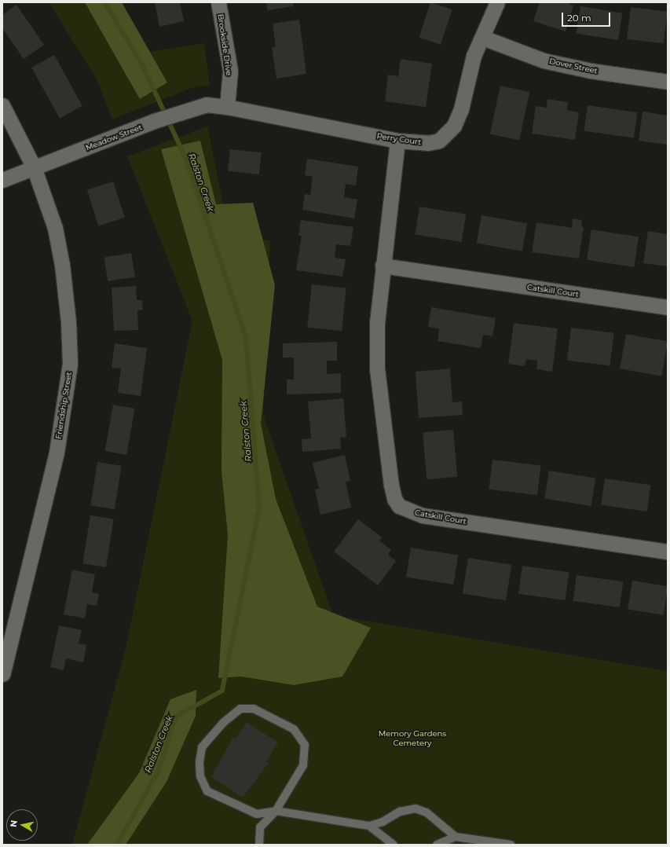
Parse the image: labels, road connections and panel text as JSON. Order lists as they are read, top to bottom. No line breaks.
{"streets":{"street":["Brookside Drive","Dover Street","Meadow Street","Perry Court","Catskill Court","Friendship Street"]},"crossings":[["Brookside Drive","Meadow Street"],["Brookside Drive","Perry Court"],["Dover Street","Perry Court"],["Meadow Street","Perry Court"],["Meadow Street","Friendship Street"],["Perry Court","Catskill Court"]],"water":["Ralston Creek"],"parks":["Memory Gardens Cemetery"],"scale_bar":"20 m","north":"left"}
